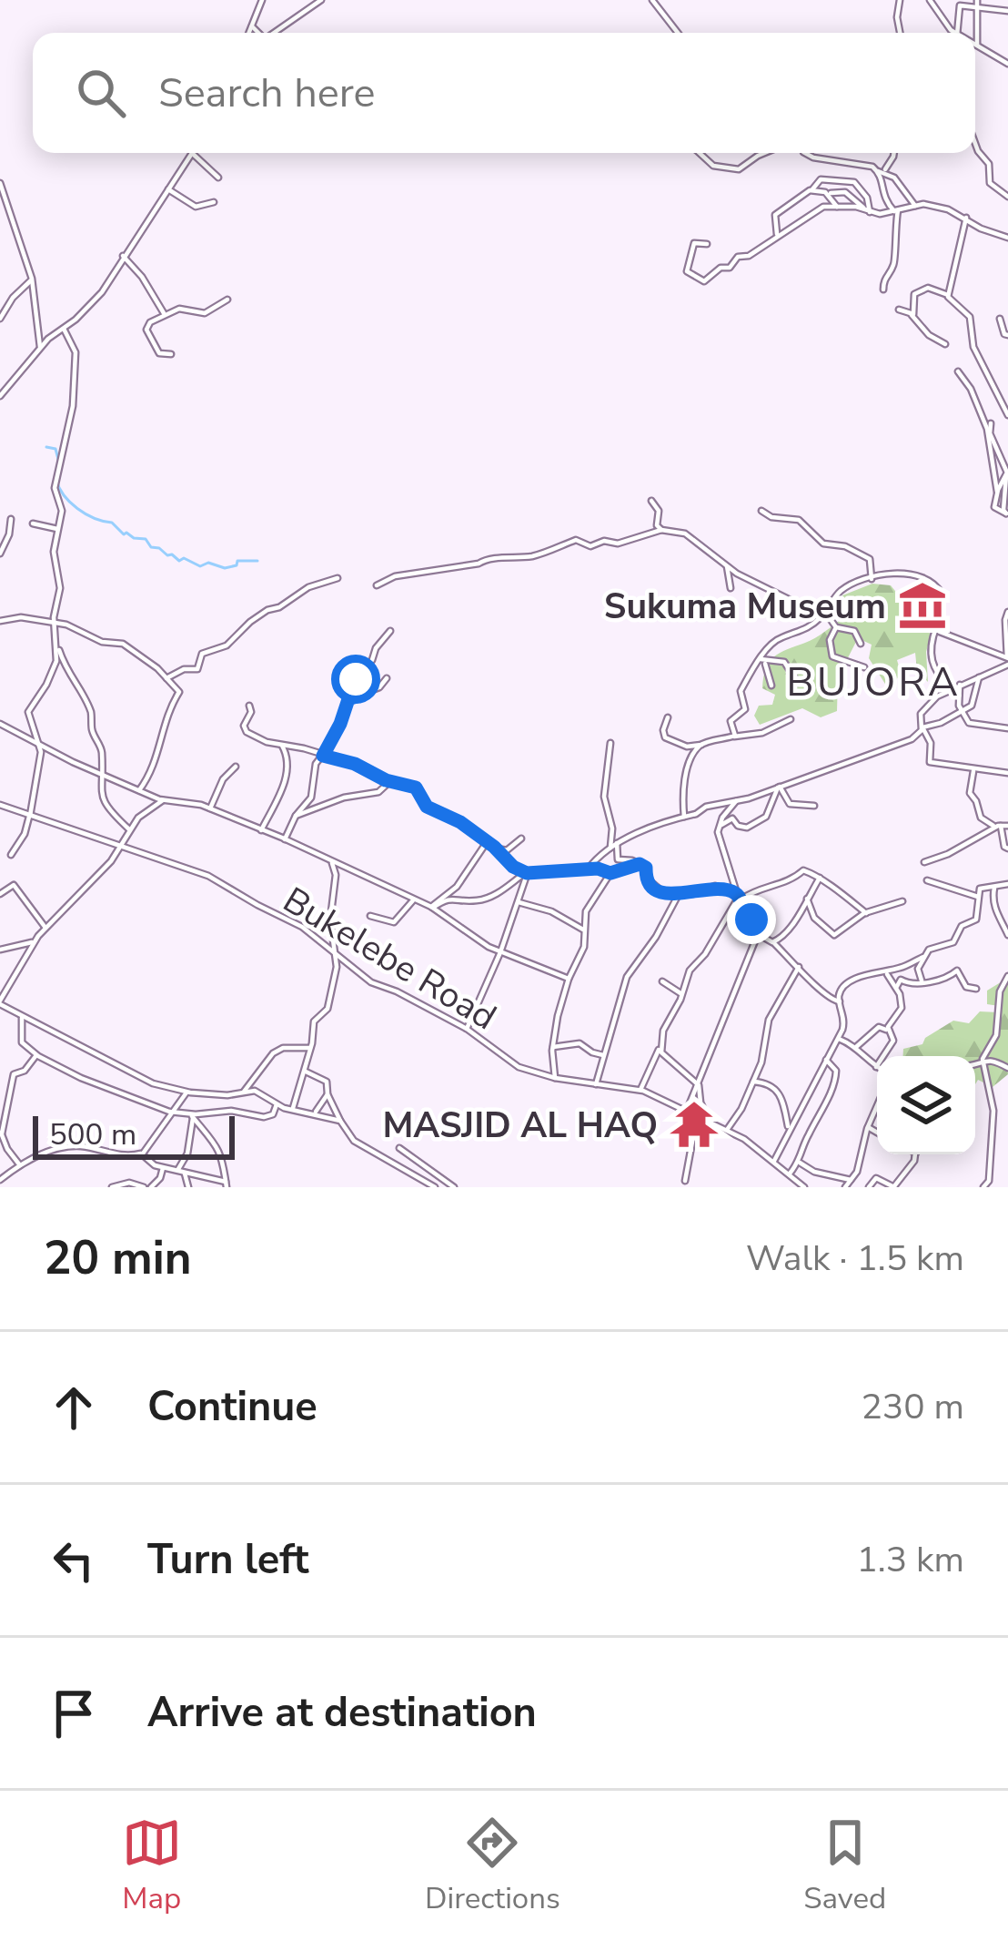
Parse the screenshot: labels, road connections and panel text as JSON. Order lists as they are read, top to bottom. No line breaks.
{"streets":{"street":["Bukelebe Road"]},"districts":["BUJORA"],"places":{"museum":["Sukuma Museum"],"temple":["MASJID AL HAQ"]},"scale_bar":"500 m","page":{"search":"Search here","scale":"500 m","heading":["20 min","Walk · 1.5 km"],"list":[["Continue","230 m"],["Turn left","1.3 km"],"Arrive at destination"],"nav":["Map","Directions","Saved"]}}
